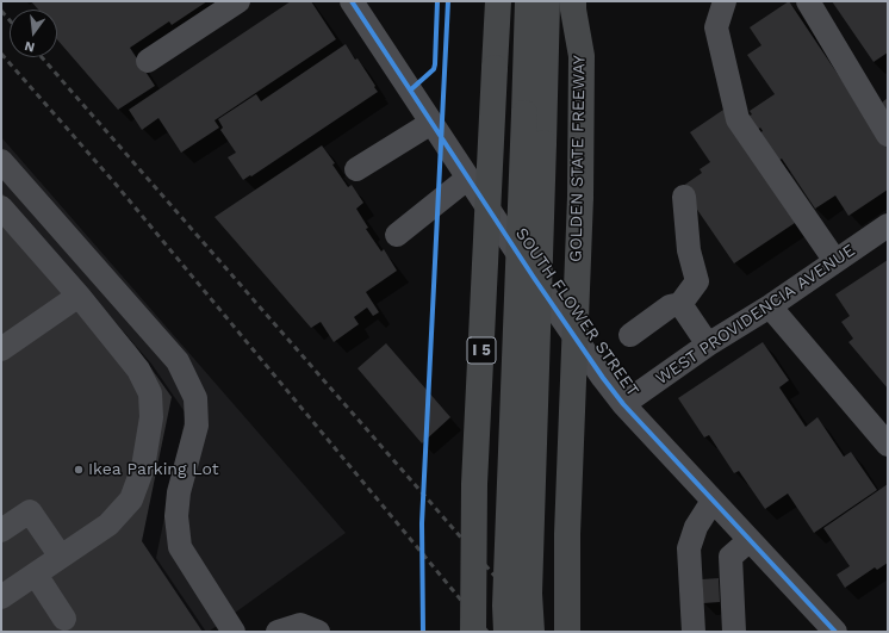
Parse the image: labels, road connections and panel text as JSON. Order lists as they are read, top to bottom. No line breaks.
{"streets":{"highway":["GOLDEN STATE FREEWAY","I 5"],"street":["SOUTH FLOWER STREET","WEST PROVIDENCIA AVENUE"]},"crossings":[["SOUTH FLOWER STREET","WEST PROVIDENCIA AVENUE"]],"places":["Ikea Parking Lot"],"north":"bottom"}
